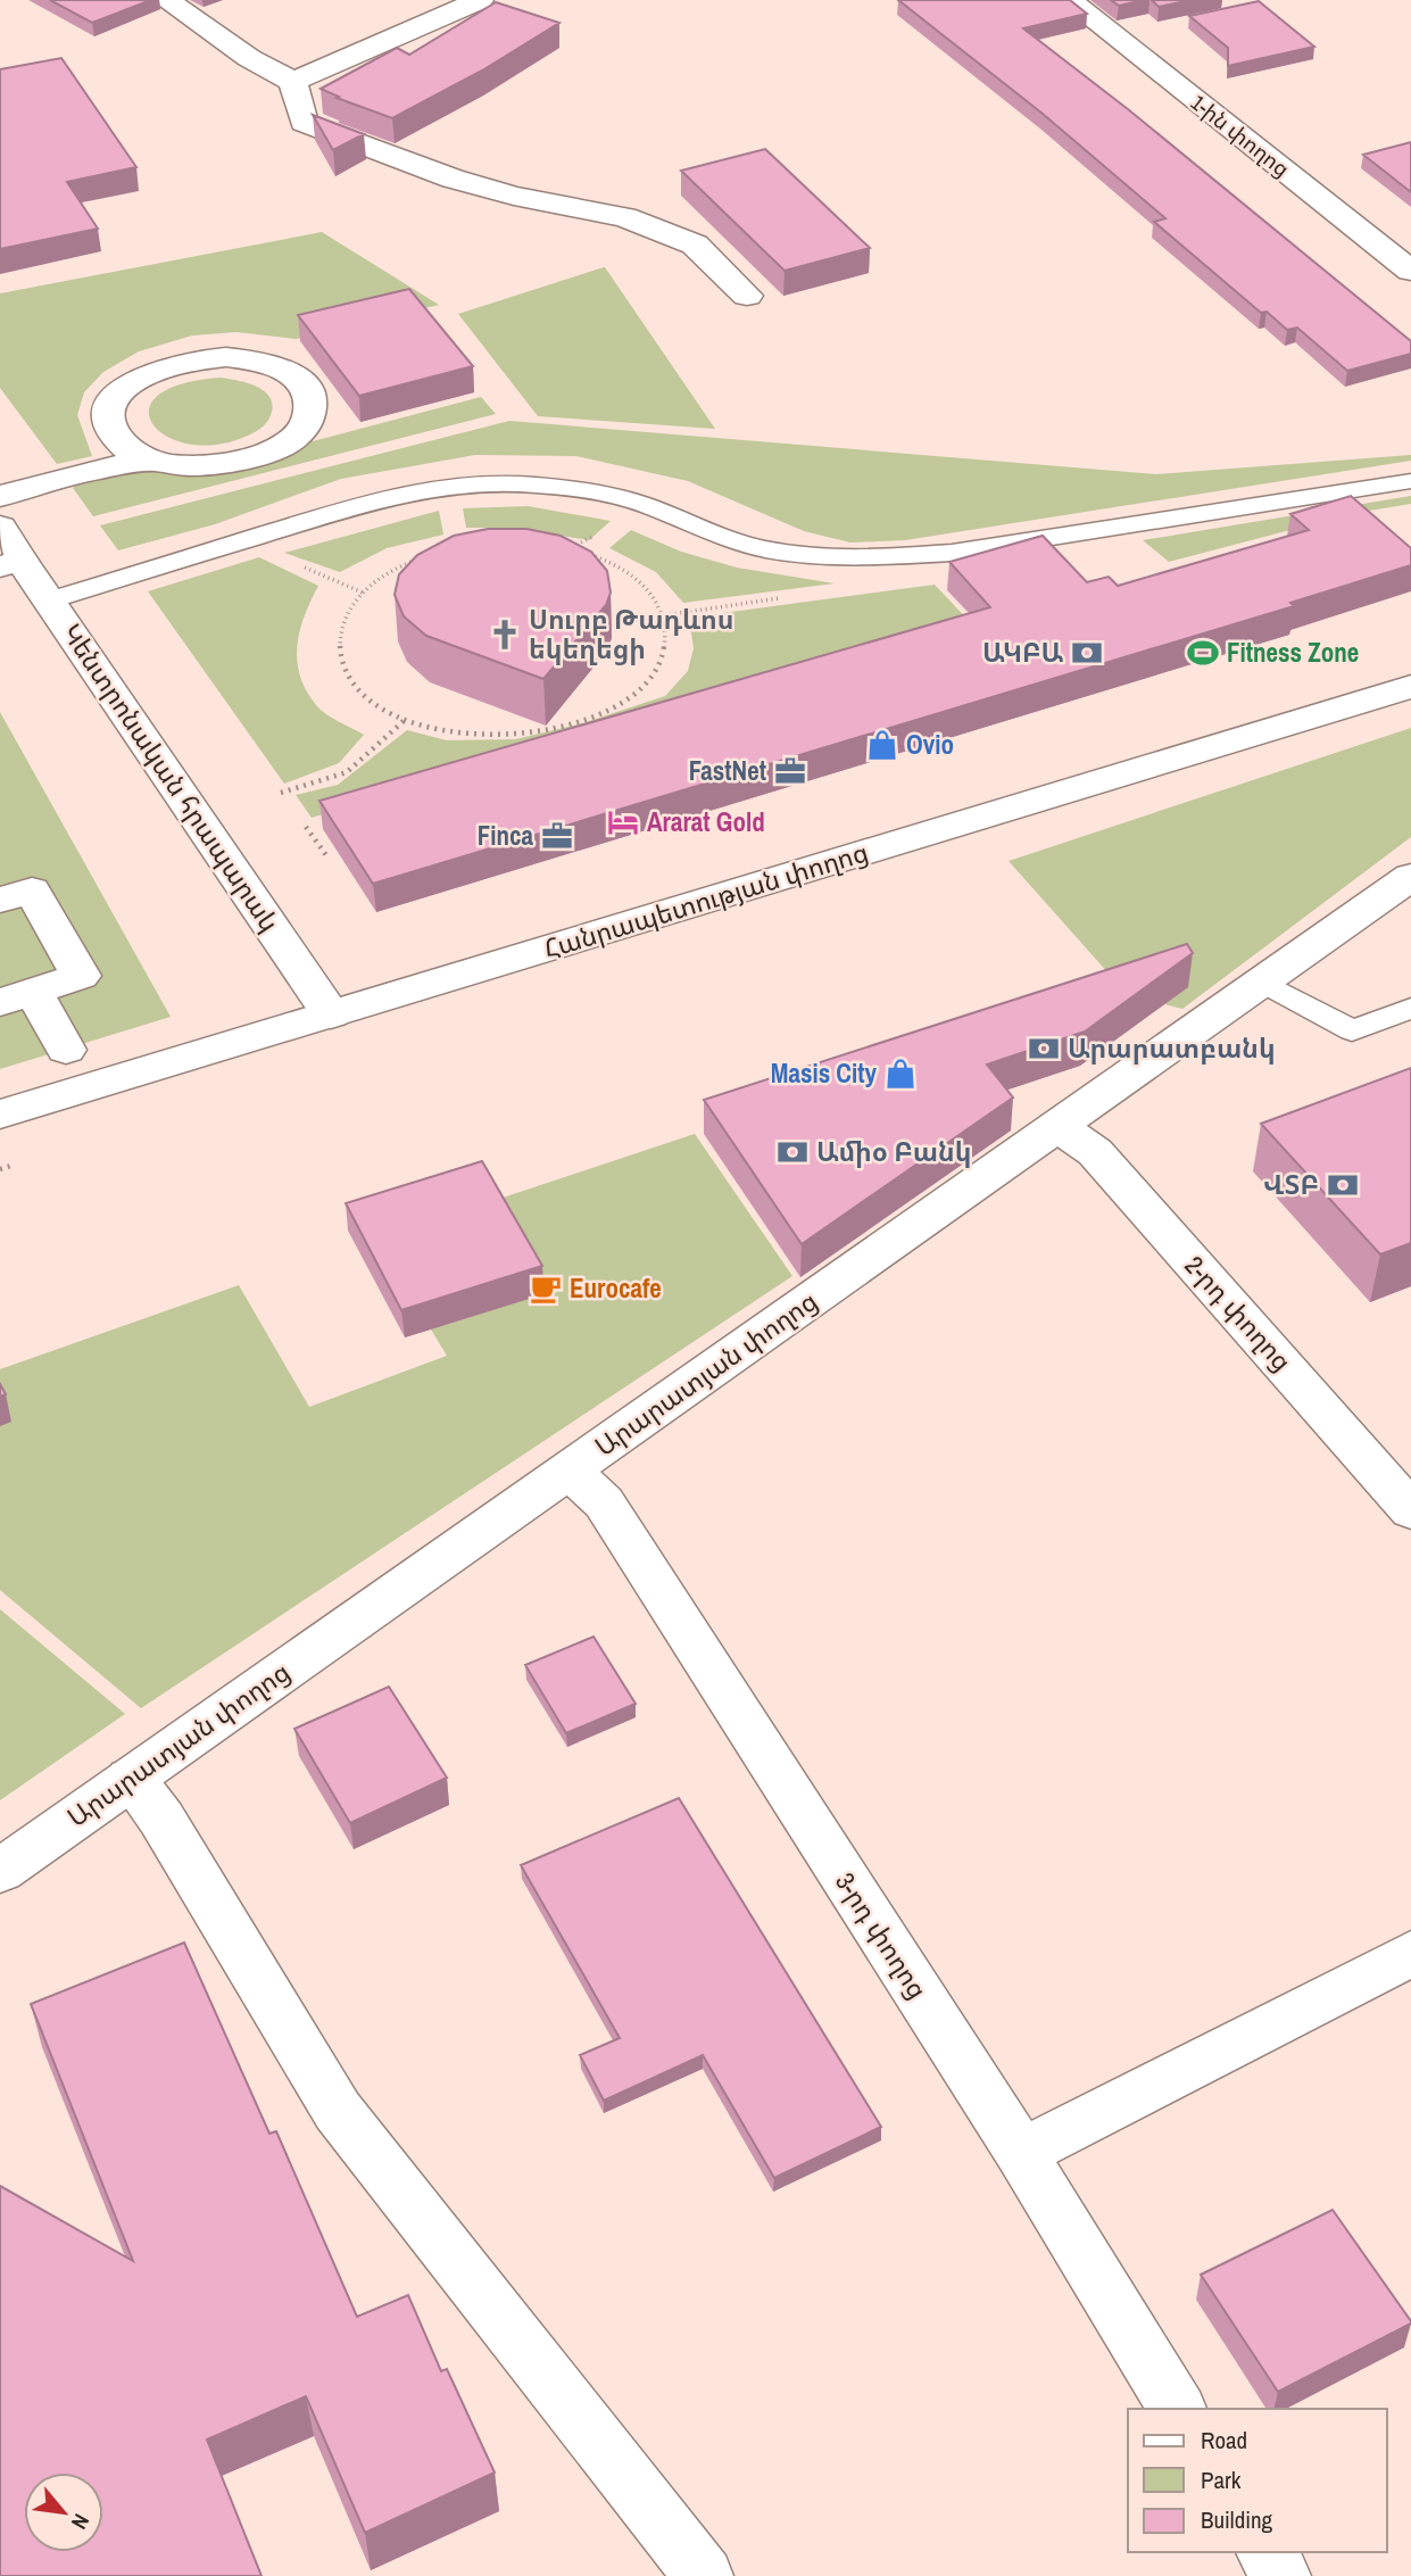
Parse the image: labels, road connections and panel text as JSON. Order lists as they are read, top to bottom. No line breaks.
{"streets":{"street":["1-ին փողոց","Կենտրոնական հրապարակ","Հանրապետության փողոց","2-րդ փողոց","Արարատյան փողոց","3-րդ փողոց"]},"crossings":[["Կենտրոնական հրապարակ","Հանրապետության փողոց"],["2-րդ փողոց","Արարատյան փողոց"],["Արարատյան փողոց","3-րդ փողոց"]],"places":{"church":["Սուրբ Թադևոս եկեղեցի"],"bank":["ԱԿԲԱ","Արարատբանկ","Ամիօ Բանկ","ՎՏԲ"],"sports":["Fitness Zone"],"shop":["Ovio","Masis City"],"office":["FastNet","Finca"],"hotel":["Ararat Gold"],"cafe":["Eurocafe"]},"legend":["Road","Park","Building"],"north":"bottom right"}
